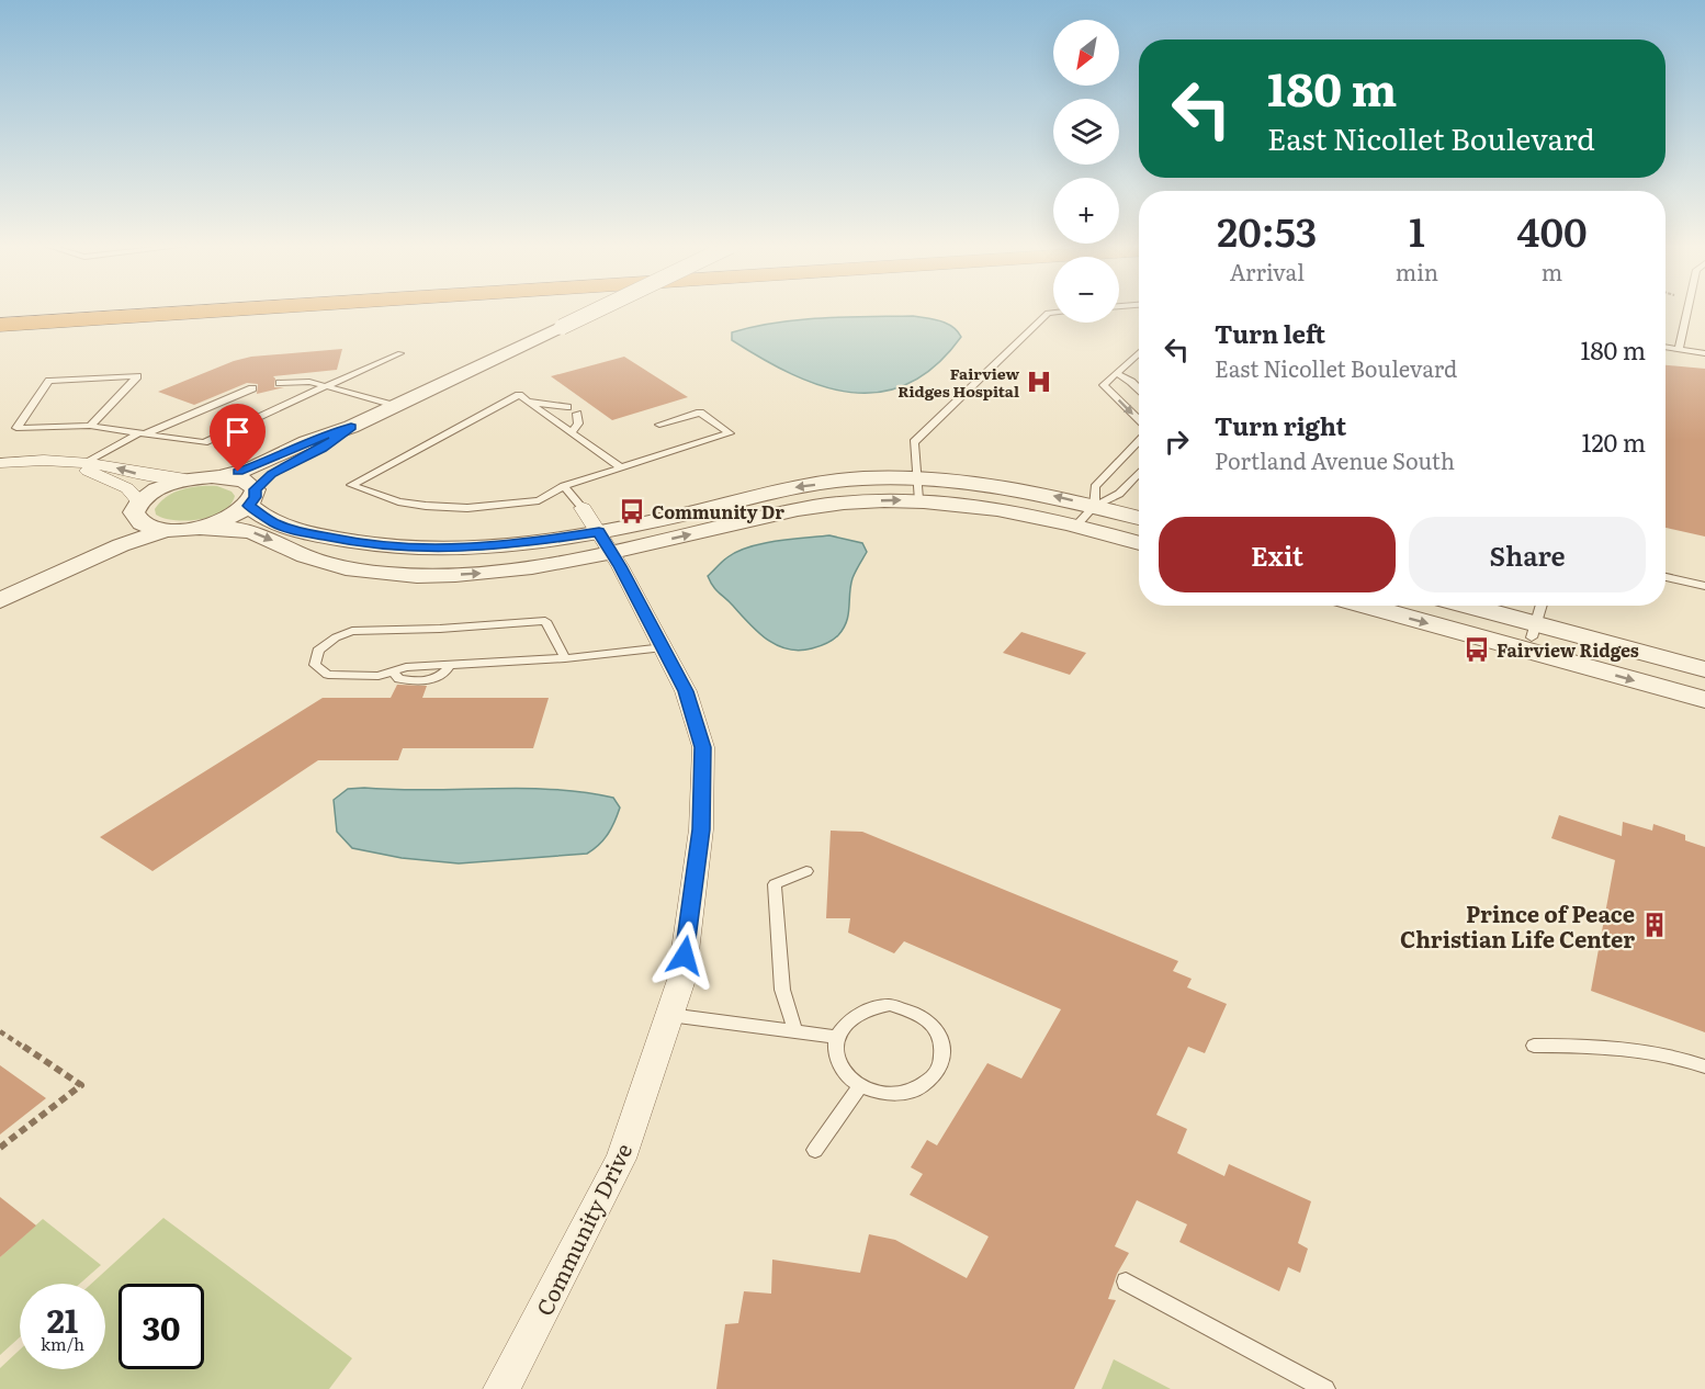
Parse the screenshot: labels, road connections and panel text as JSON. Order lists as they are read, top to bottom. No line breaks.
{"streets":{"street":["Community Drive"]},"places":{"hospital":["Fairview Ridges Hospital"],"bus stop":["Community Dr","Fairview Ridges"],"building":["Prince of Peace Christian Life Center"]},"north":"bottom left","page":{"map_buttons":["+","−"],"turn":["180 m","East Nicollet Boulevard"],"eta":["20:53","Arrival","1","min","400","m"],"list":[{"name":"Turn left","note":"East Nicollet Boulevard","value":"180 m"},{"name":"Turn right","note":"Portland Avenue South","value":"120 m"}],"buttons":["Exit","Share"],"speed":"21 km/h","limit":"30"}}
